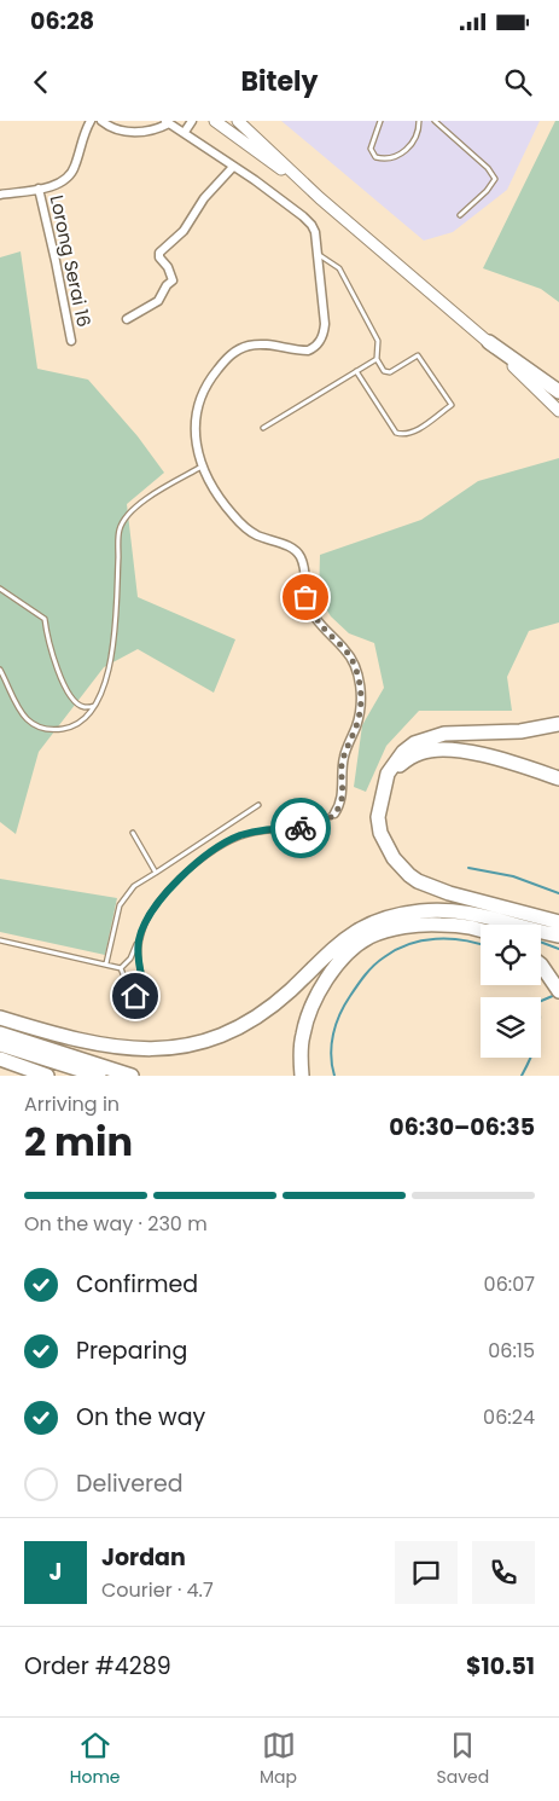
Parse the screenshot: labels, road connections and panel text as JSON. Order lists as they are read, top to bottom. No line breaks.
{"streets":{"street":["Lorong Serai 16"]},"page":{"status":"06:28","header":"Bitely","heading":["2 min","Arriving in","06:30–06:35"],"panel":["Jordan","Courier · 4.7","Order #4289","$10.51"],"bar":"On the way · 230 m","list":[["Confirmed","06:07"],["Preparing","06:15"],["On the way","06:24"],"Delivered"],"round":"J","tabs":["Home","Map","Saved"]}}
